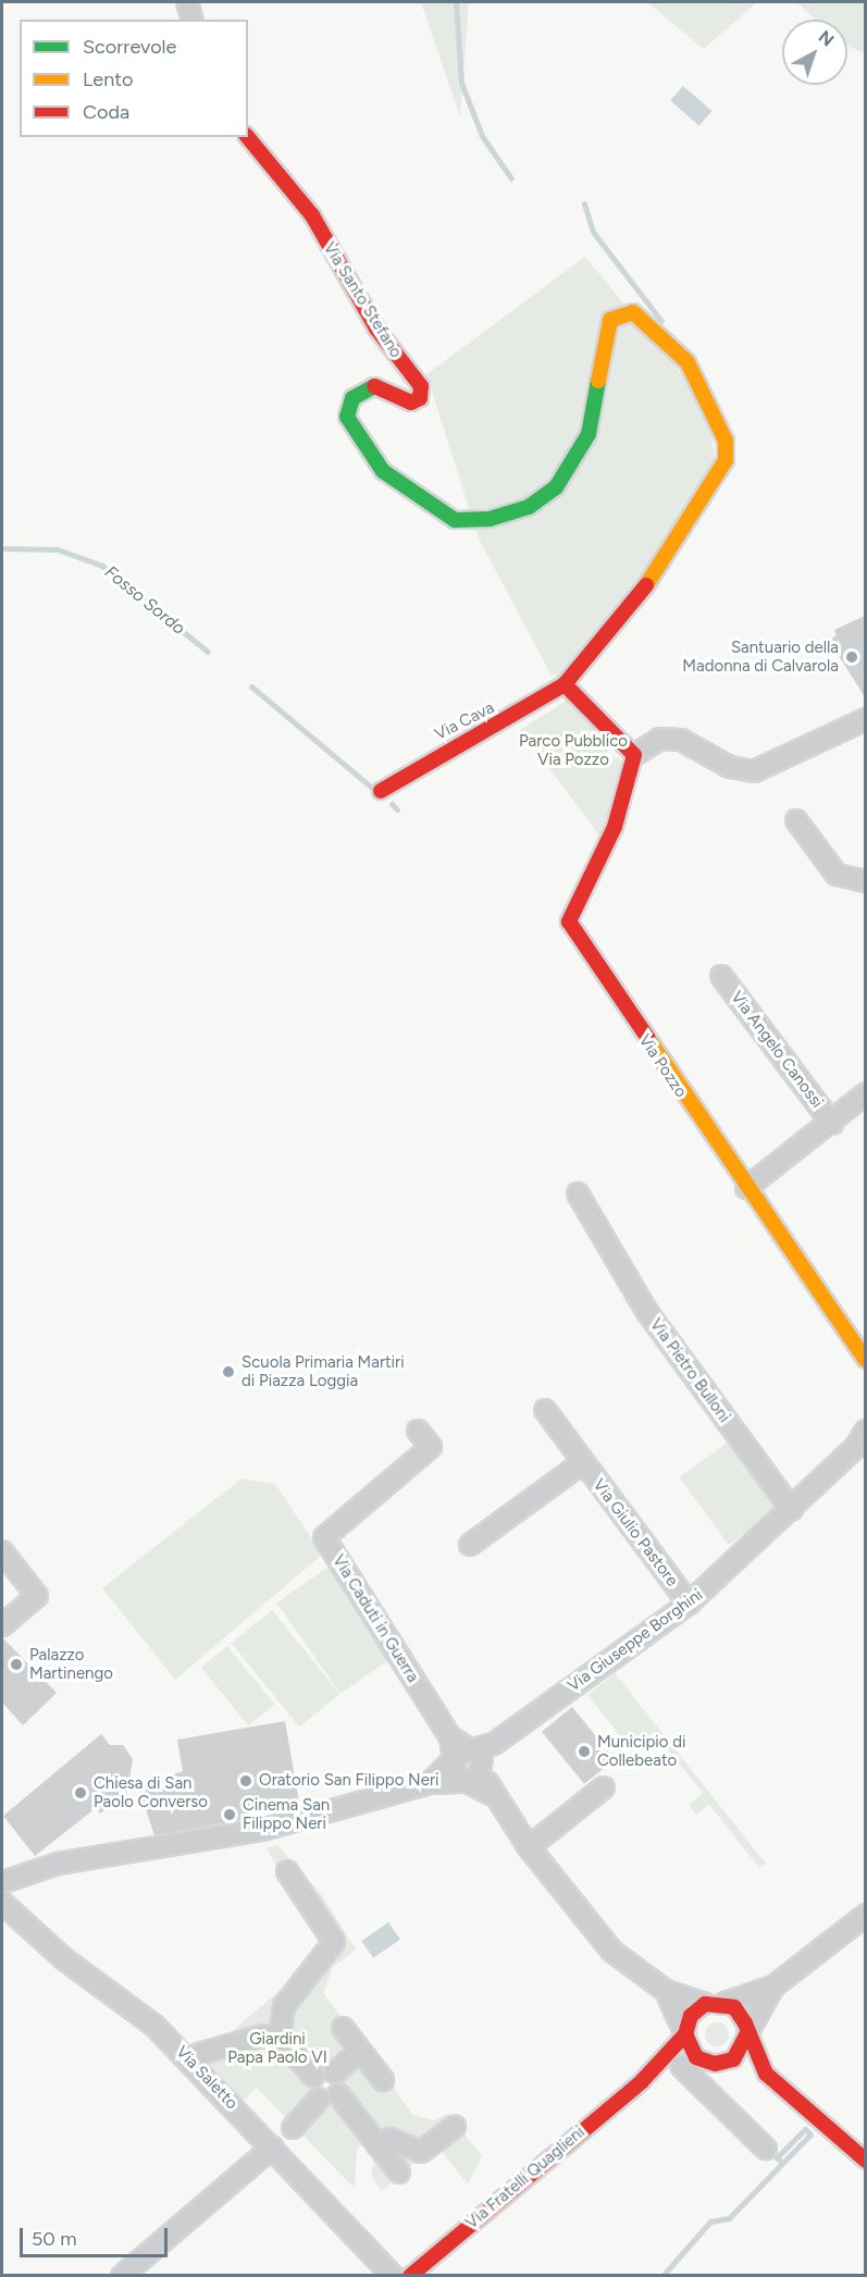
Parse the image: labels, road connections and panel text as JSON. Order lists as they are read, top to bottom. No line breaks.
{"streets":{"street":["Via Santo Stefano","Via Cava","Via Angelo Canossi","Via Pozzo","Via Pietro Bulloni","Via Giulio Pastore","Via Caduti in Guerra","Via Giuseppe Borghini","Via Saletto","Via Fratelli Quaglieni"]},"crossings":[["Via Santo Stefano","Via Cava"],["Via Pietro Bulloni","Via Giuseppe Borghini"],["Via Giulio Pastore","Via Giuseppe Borghini"],["Via Caduti in Guerra","Via Giuseppe Borghini"]],"water":["Fosso Sordo"],"parks":["Parco Pubblico Via Pozzo","Giardini Papa Paolo VI"],"places":["Santuario della Madonna di Calvarola","Scuola Primaria Martiri di Piazza Loggia","Palazzo Martinengo","Municipio di Collebeato","Oratorio San Filippo Neri","Chiesa di San Paolo Converso","Cinema San Filippo Neri"],"legend":["Scorrevole","Lento","Coda"],"scale_bar":"50 m","north":"top right"}
